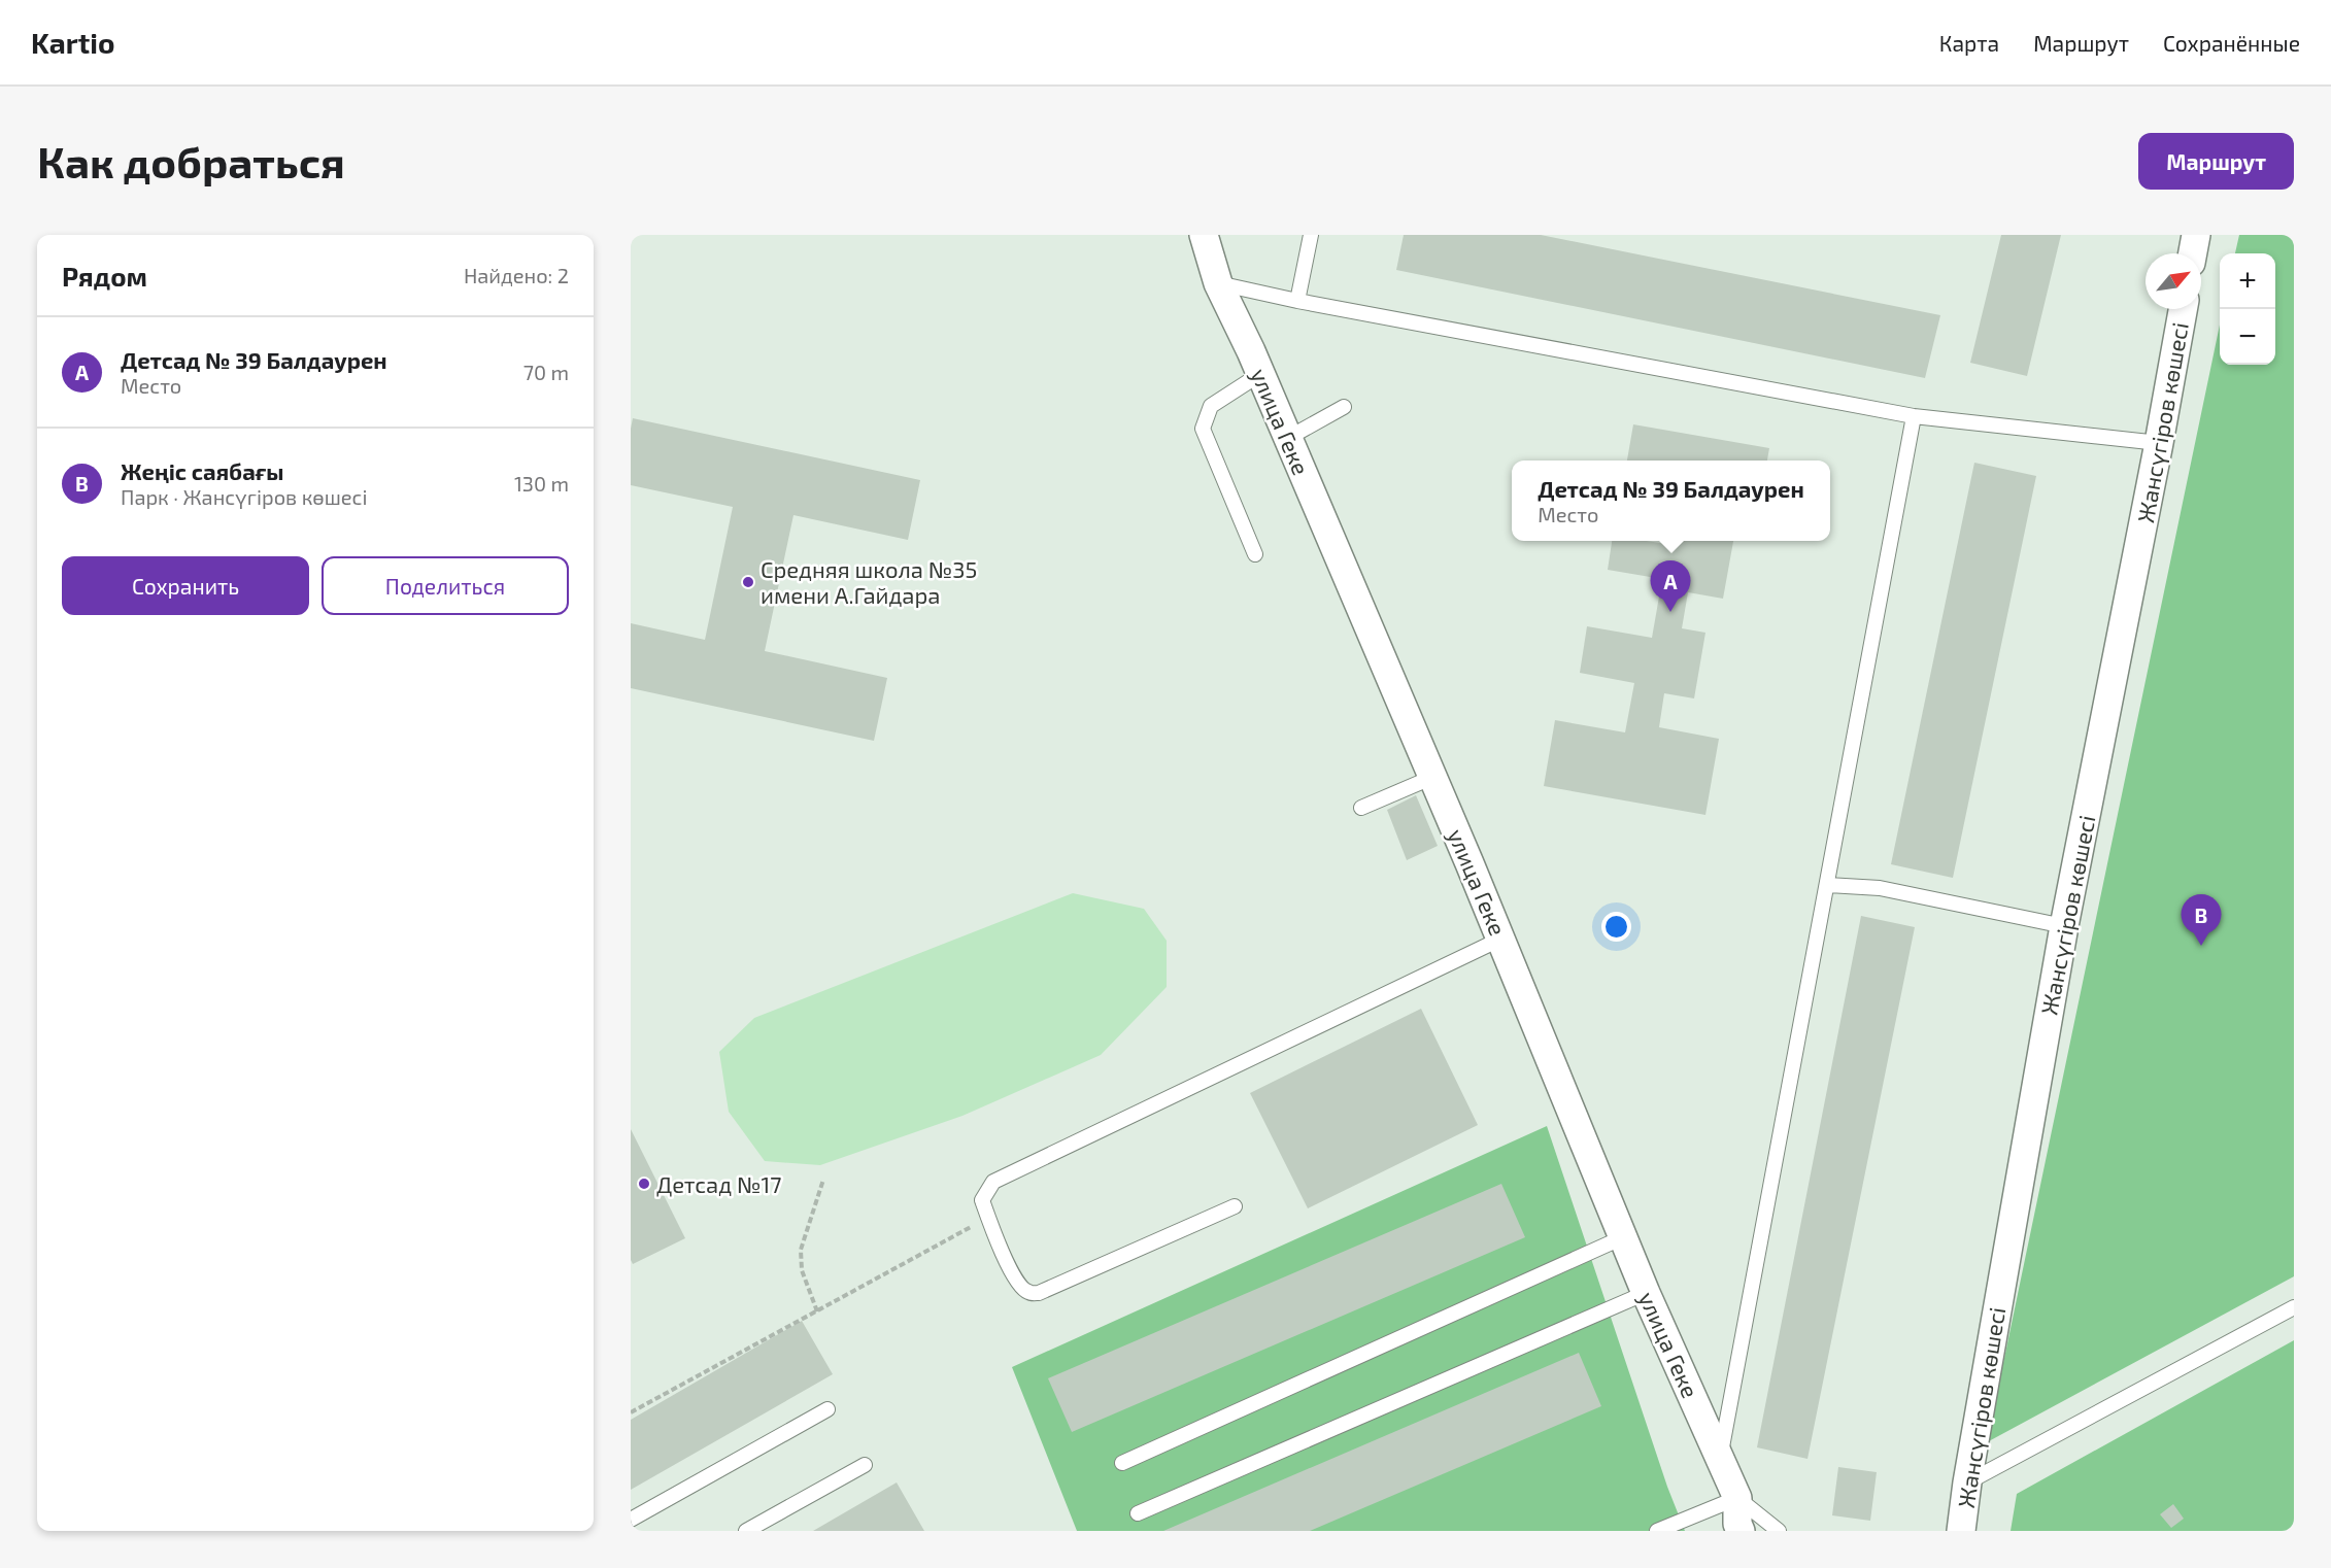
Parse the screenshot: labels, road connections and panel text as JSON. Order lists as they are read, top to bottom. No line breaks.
{"streets":{"street":["улица Геке","Жансүгіров көшесі"]},"places":["Средняя школа №35 имени А.Гайдара","Детсад №17"],"north":"top right","page":{"header":"Kartio","nav":["Карта","Маршрут","Сохранённые"],"buttons":["Маршрут",["Сохранить","Поделиться"]],"title":"Как добраться","heading":["Рядом","Найдено: 2"],"map_buttons":["+","−"],"list":[{"mark":"A","name":"Детсад № 39 Балдаурен","note":"Место","value":"70 m"},{"mark":"B","name":"Жеңіс саябағы","note":"Парк · Жансүгіров көшесі","value":"130 m"}],"popup":["Детсад № 39 Балдаурен","Место"],"pins":["A","B"]}}
